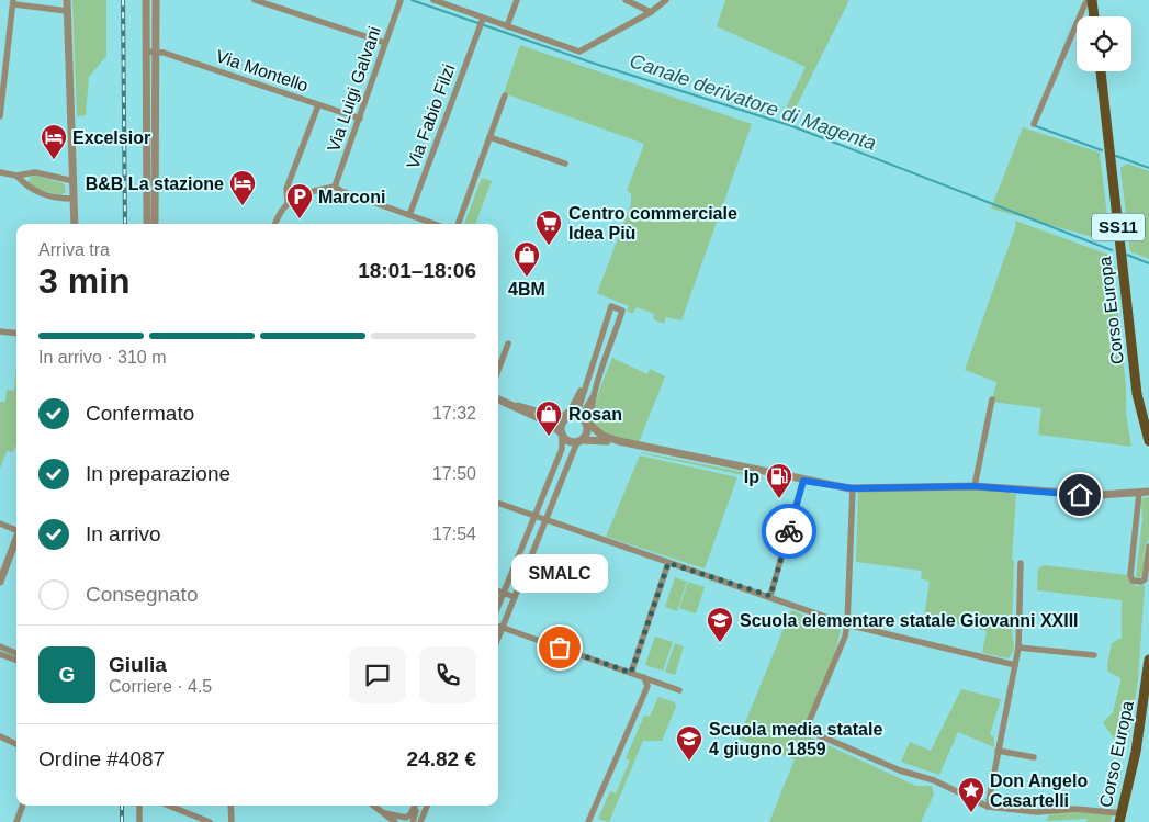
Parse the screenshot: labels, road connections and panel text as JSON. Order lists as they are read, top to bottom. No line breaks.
{"streets":{"main road":["SS11","Corso Europa"],"street":["Via Montello","Via Luigi Galvani","Via Fabio Filzi"]},"crossings":[["Via Montello","Via Luigi Galvani"]],"water":["Canale derivatore di Magenta"],"places":{"hotel":["Excelsior","B&B La stazione"],"parking":["Marconi"],"supermarket":["Centro commerciale Idea Più"],"shop":["4BM","Rosan"],"fuel station":["Ip"],"school or university":["Scuola elementare statale Giovanni XXIII","Scuola media statale 4 giugno 1859"],"other":["SMALC"],"place":["Don Angelo Casartelli"]},"page":{"heading":["3 min","Arriva tra","18:01–18:06"],"panel":["Giulia","Corriere · 4.5","Ordine #4087","24.82 €"],"bar":"In arrivo · 310 m","list":[["Confermato","17:32"],["In preparazione","17:50"],["In arrivo","17:54"],"Consegnato"],"bubble":"SMALC","round":"G"}}
